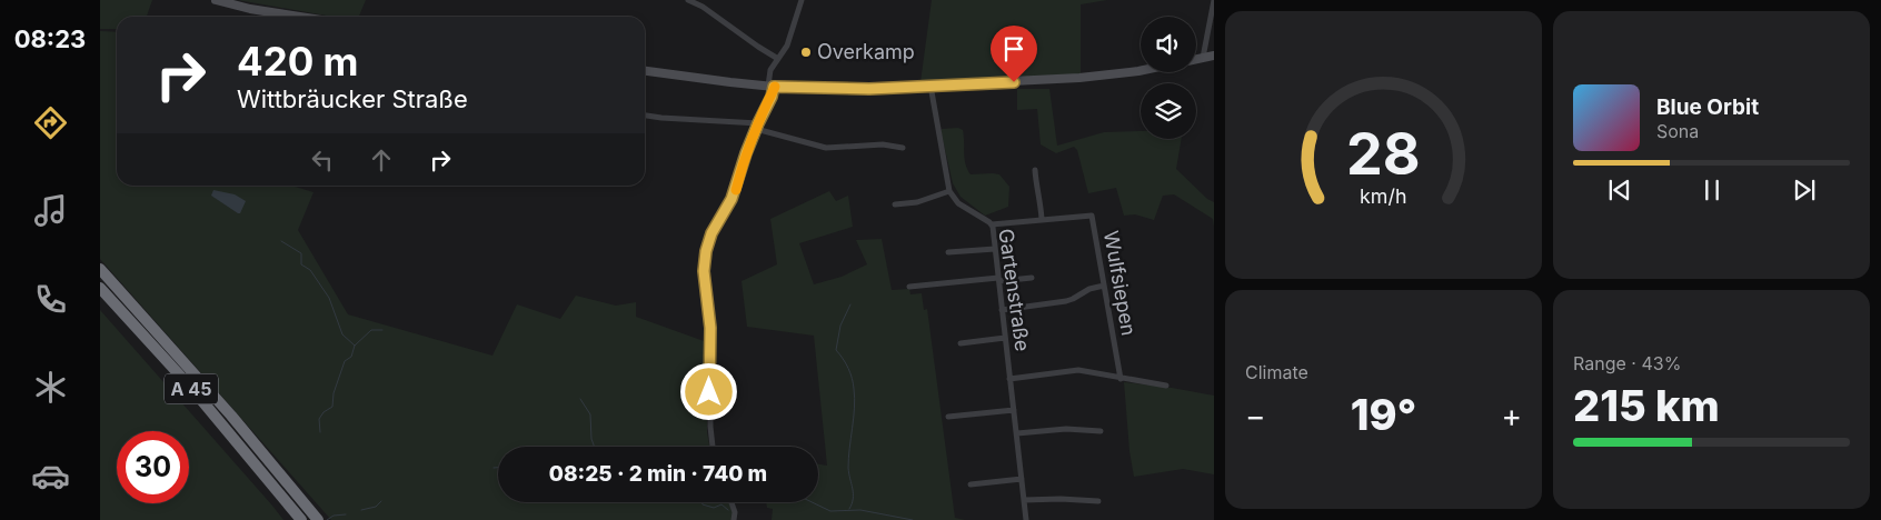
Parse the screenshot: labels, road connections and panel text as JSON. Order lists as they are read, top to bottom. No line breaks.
{"streets":{"highway":["A 45"],"street":["Wulfsiepen","Gartenstraße"]},"crossings":[["Wulfsiepen","Gartenstraße"]],"places":["Overkamp"],"page":{"tabs":"08:23","turn":["420 m","Wittbräucker Straße"],"song":["Blue Orbit","Sona"],"tile":["Climate",["Range · 43%","215 km"]],"heat":["−","19°","+"],"limit":"30","trip":"08:25 · 2 min · 740 m","gauge":["28","km/h"]}}
